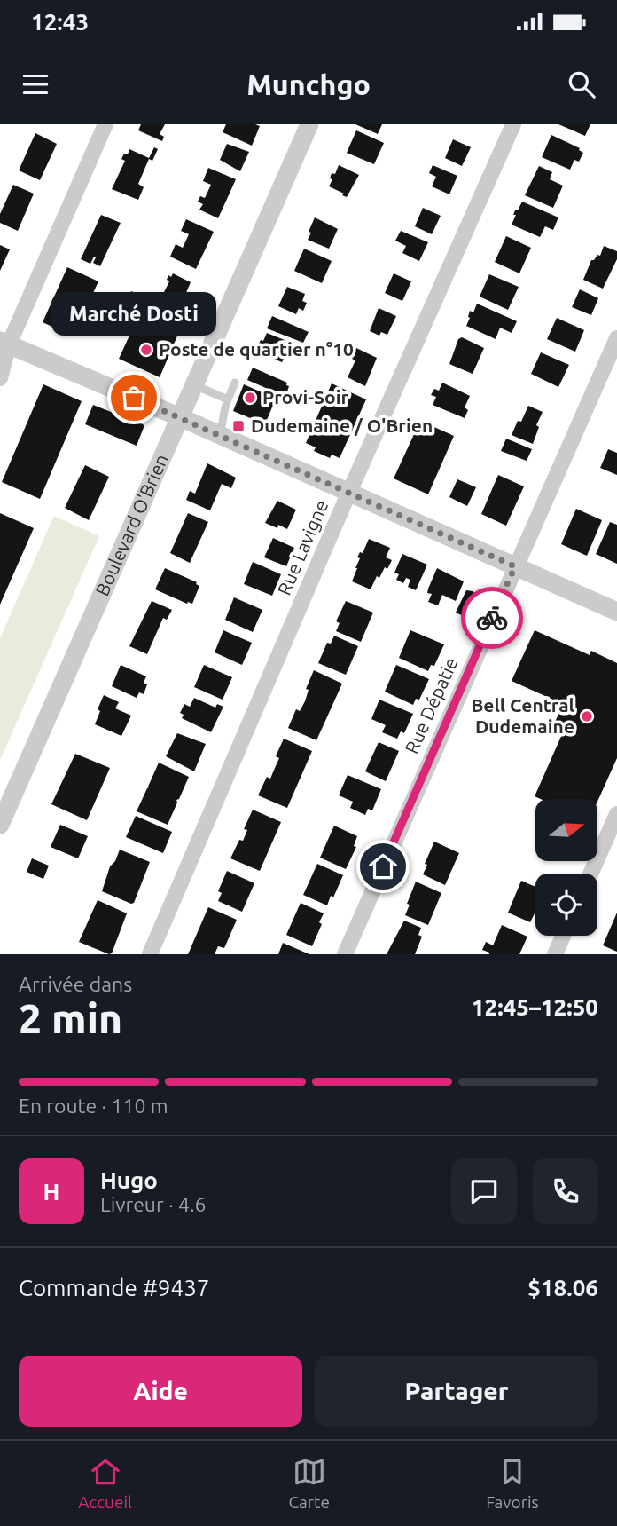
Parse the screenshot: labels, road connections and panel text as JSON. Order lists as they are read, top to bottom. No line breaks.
{"streets":{"street":["Boulevard O'Brien","Rue Lavigne","Rue Dépatie"]},"places":{"other":["Poste de quartier n°10","Marché Dosti","Provi-Soir","Bell Central Dudemaine"],"transit":["Dudemaine / O'Brien"]},"north":"right","page":{"status":"12:43","header":"Munchgo","bubble":"Marché Dosti","heading":["2 min","Arrivée dans","12:45–12:50"],"panel":["Hugo","Livreur · 4.6","Commande #9437","$18.06"],"bar":"En route · 110 m","round":"H","buttons":["Aide","Partager"],"tabs":["Accueil","Carte","Favoris"]}}
